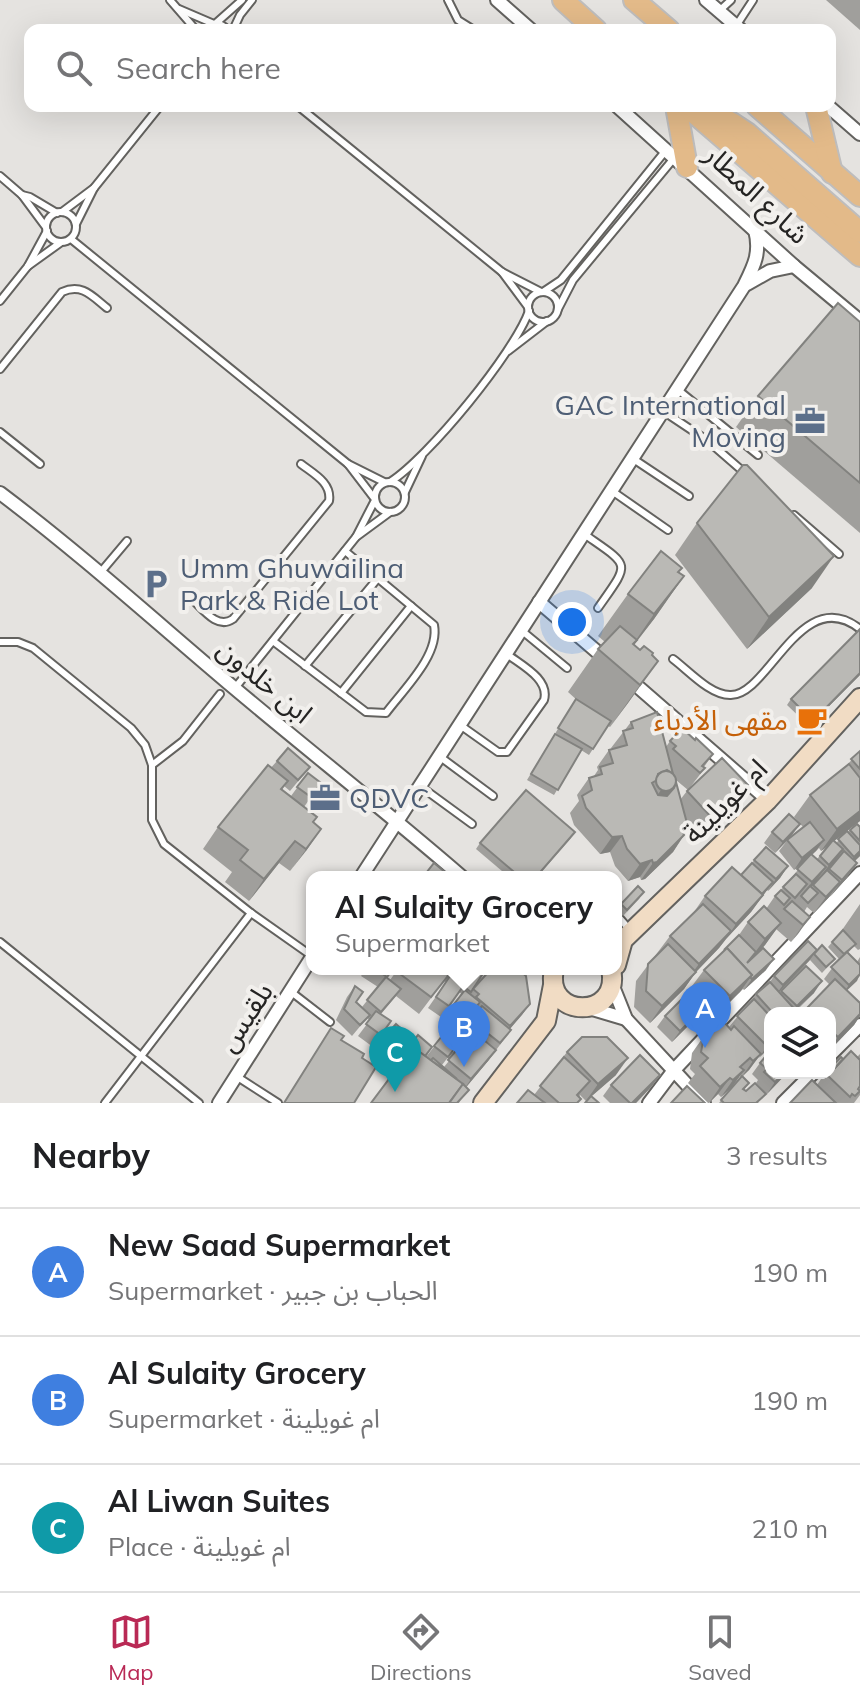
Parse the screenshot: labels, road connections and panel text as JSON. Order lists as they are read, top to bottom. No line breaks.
{"streets":{"main road":["شارع المطار"],"street":["ابن خلدون","ام غويلينة","بلقيس"]},"places":{"office":["GAC International Moving","QDVC"],"parking":["Umm Ghuwailina Park & Ride Lot"],"cafe":["مقهى الأدباء"]},"page":{"search":"Search here","popup":["Al Sulaity Grocery","Supermarket"],"pins":["A","B","C"],"heading":["Nearby","3 results"],"list":[{"mark":"A","name":"New Saad Supermarket","note":"Supermarket · الحباب بن جبير","value":"190 m"},{"mark":"B","name":"Al Sulaity Grocery","note":"Supermarket · ام غويلينة","value":"190 m"},{"mark":"C","name":"Al Liwan Suites","note":"Place · ام غويلينة","value":"210 m"}],"nav":["Map","Directions","Saved"]}}
